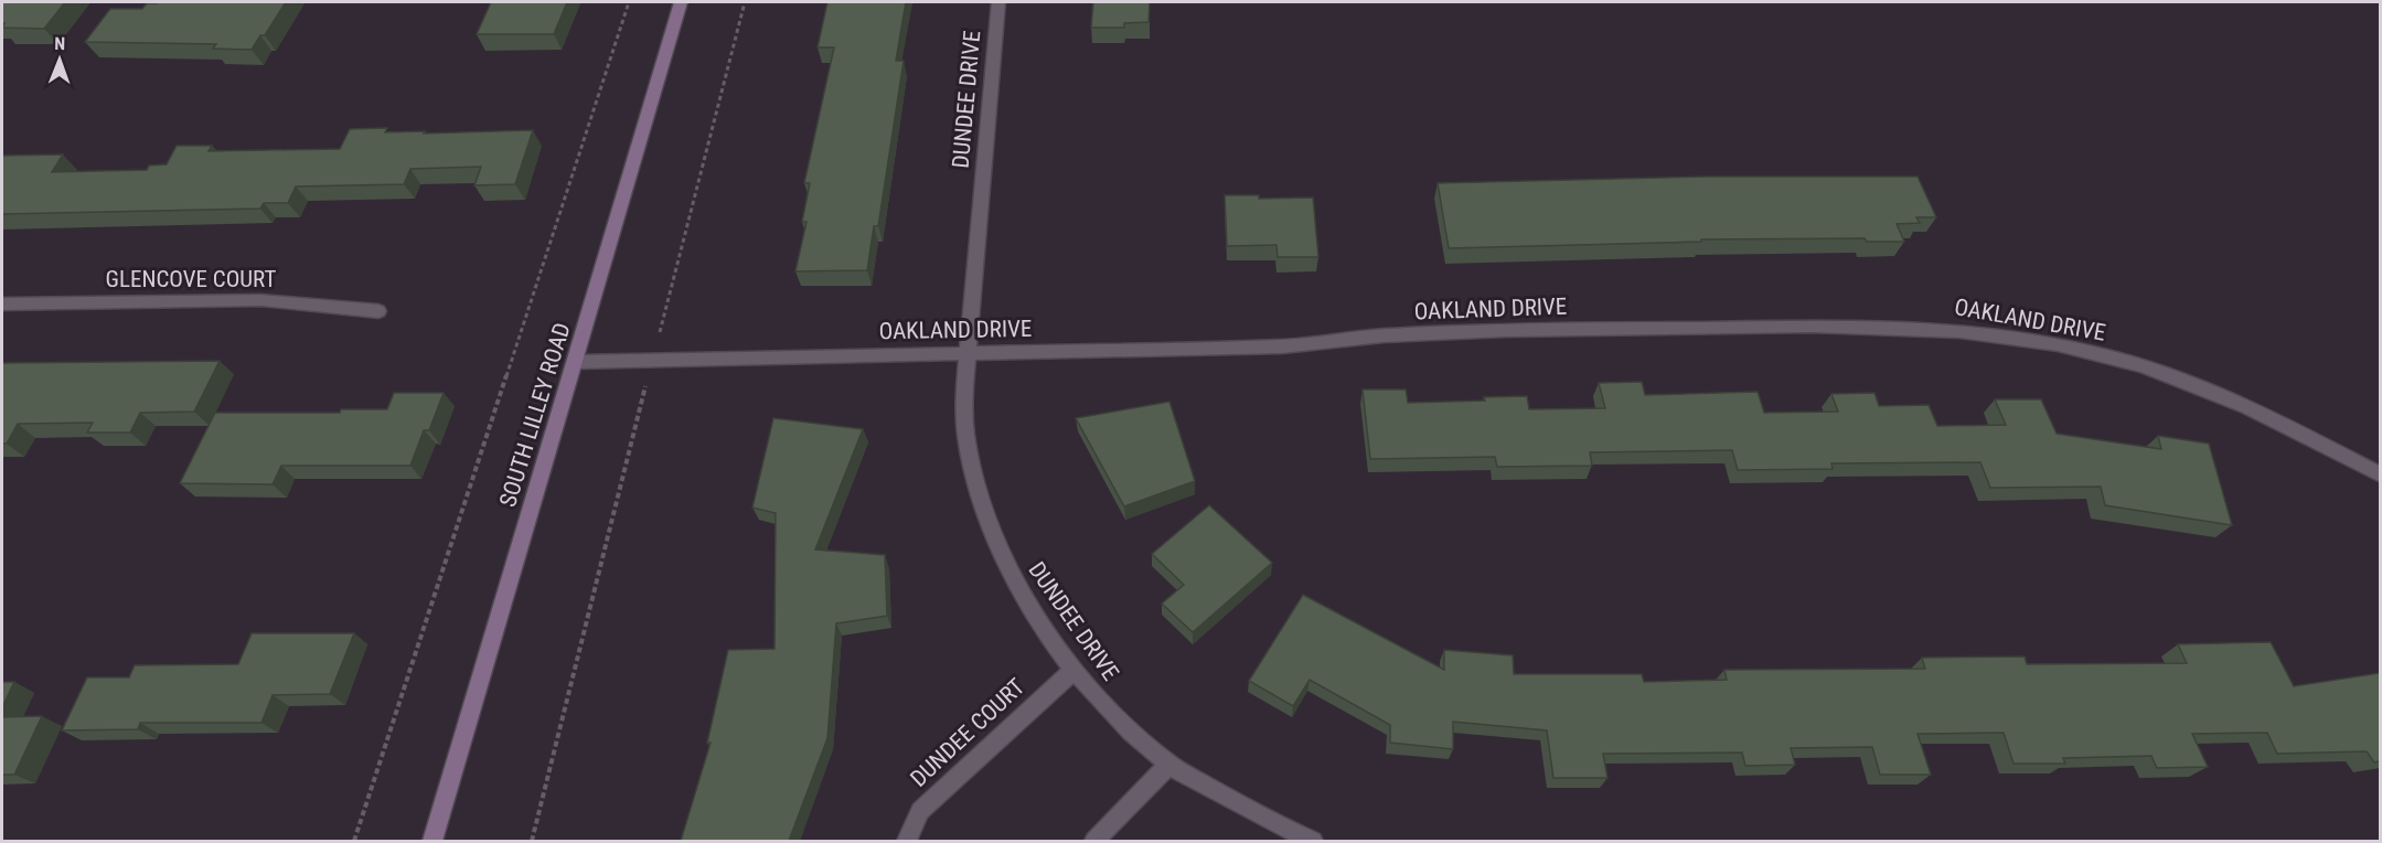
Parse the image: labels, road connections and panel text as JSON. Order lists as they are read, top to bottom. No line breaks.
{"streets":{"street":["DUNDEE DRIVE","GLENCOVE COURT","OAKLAND DRIVE","SOUTH LILLEY ROAD","DUNDEE COURT"]},"crossings":[["DUNDEE DRIVE","OAKLAND DRIVE"],["DUNDEE DRIVE","DUNDEE COURT"],["OAKLAND DRIVE","SOUTH LILLEY ROAD"]],"north":"top"}
